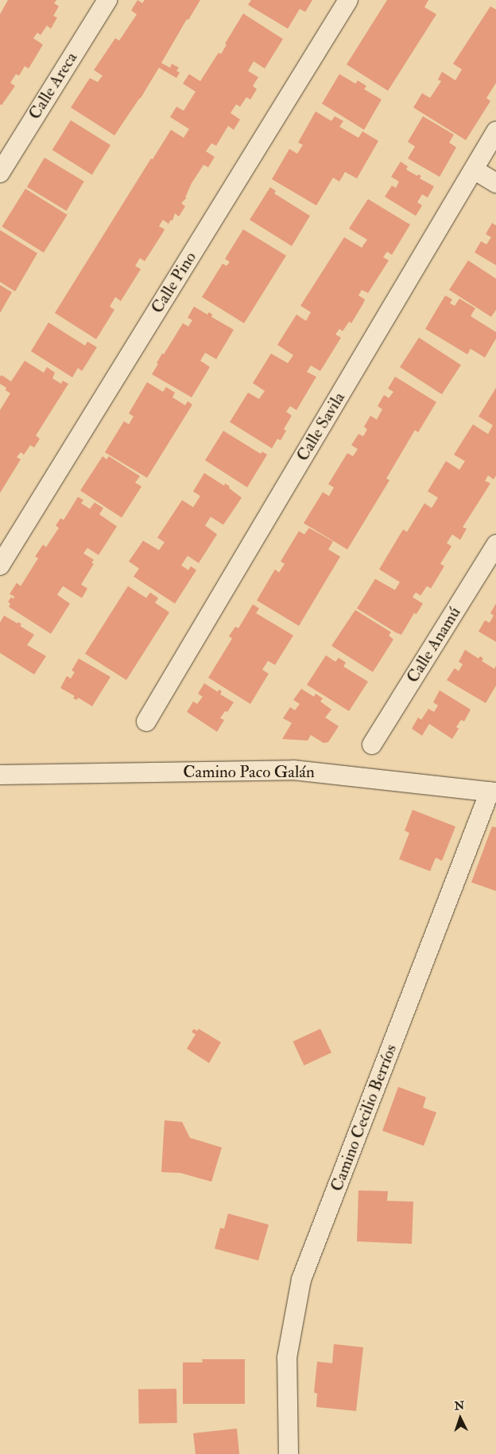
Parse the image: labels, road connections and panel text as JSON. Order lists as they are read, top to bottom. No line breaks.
{"streets":{"street":["Calle Areca","Calle Pino","Calle Savila","Calle Anamú","Camino Paco Galán","Camino Cecilio Berríos"]},"crossings":[["Camino Paco Galán","Camino Cecilio Berríos"]],"north":"top"}
